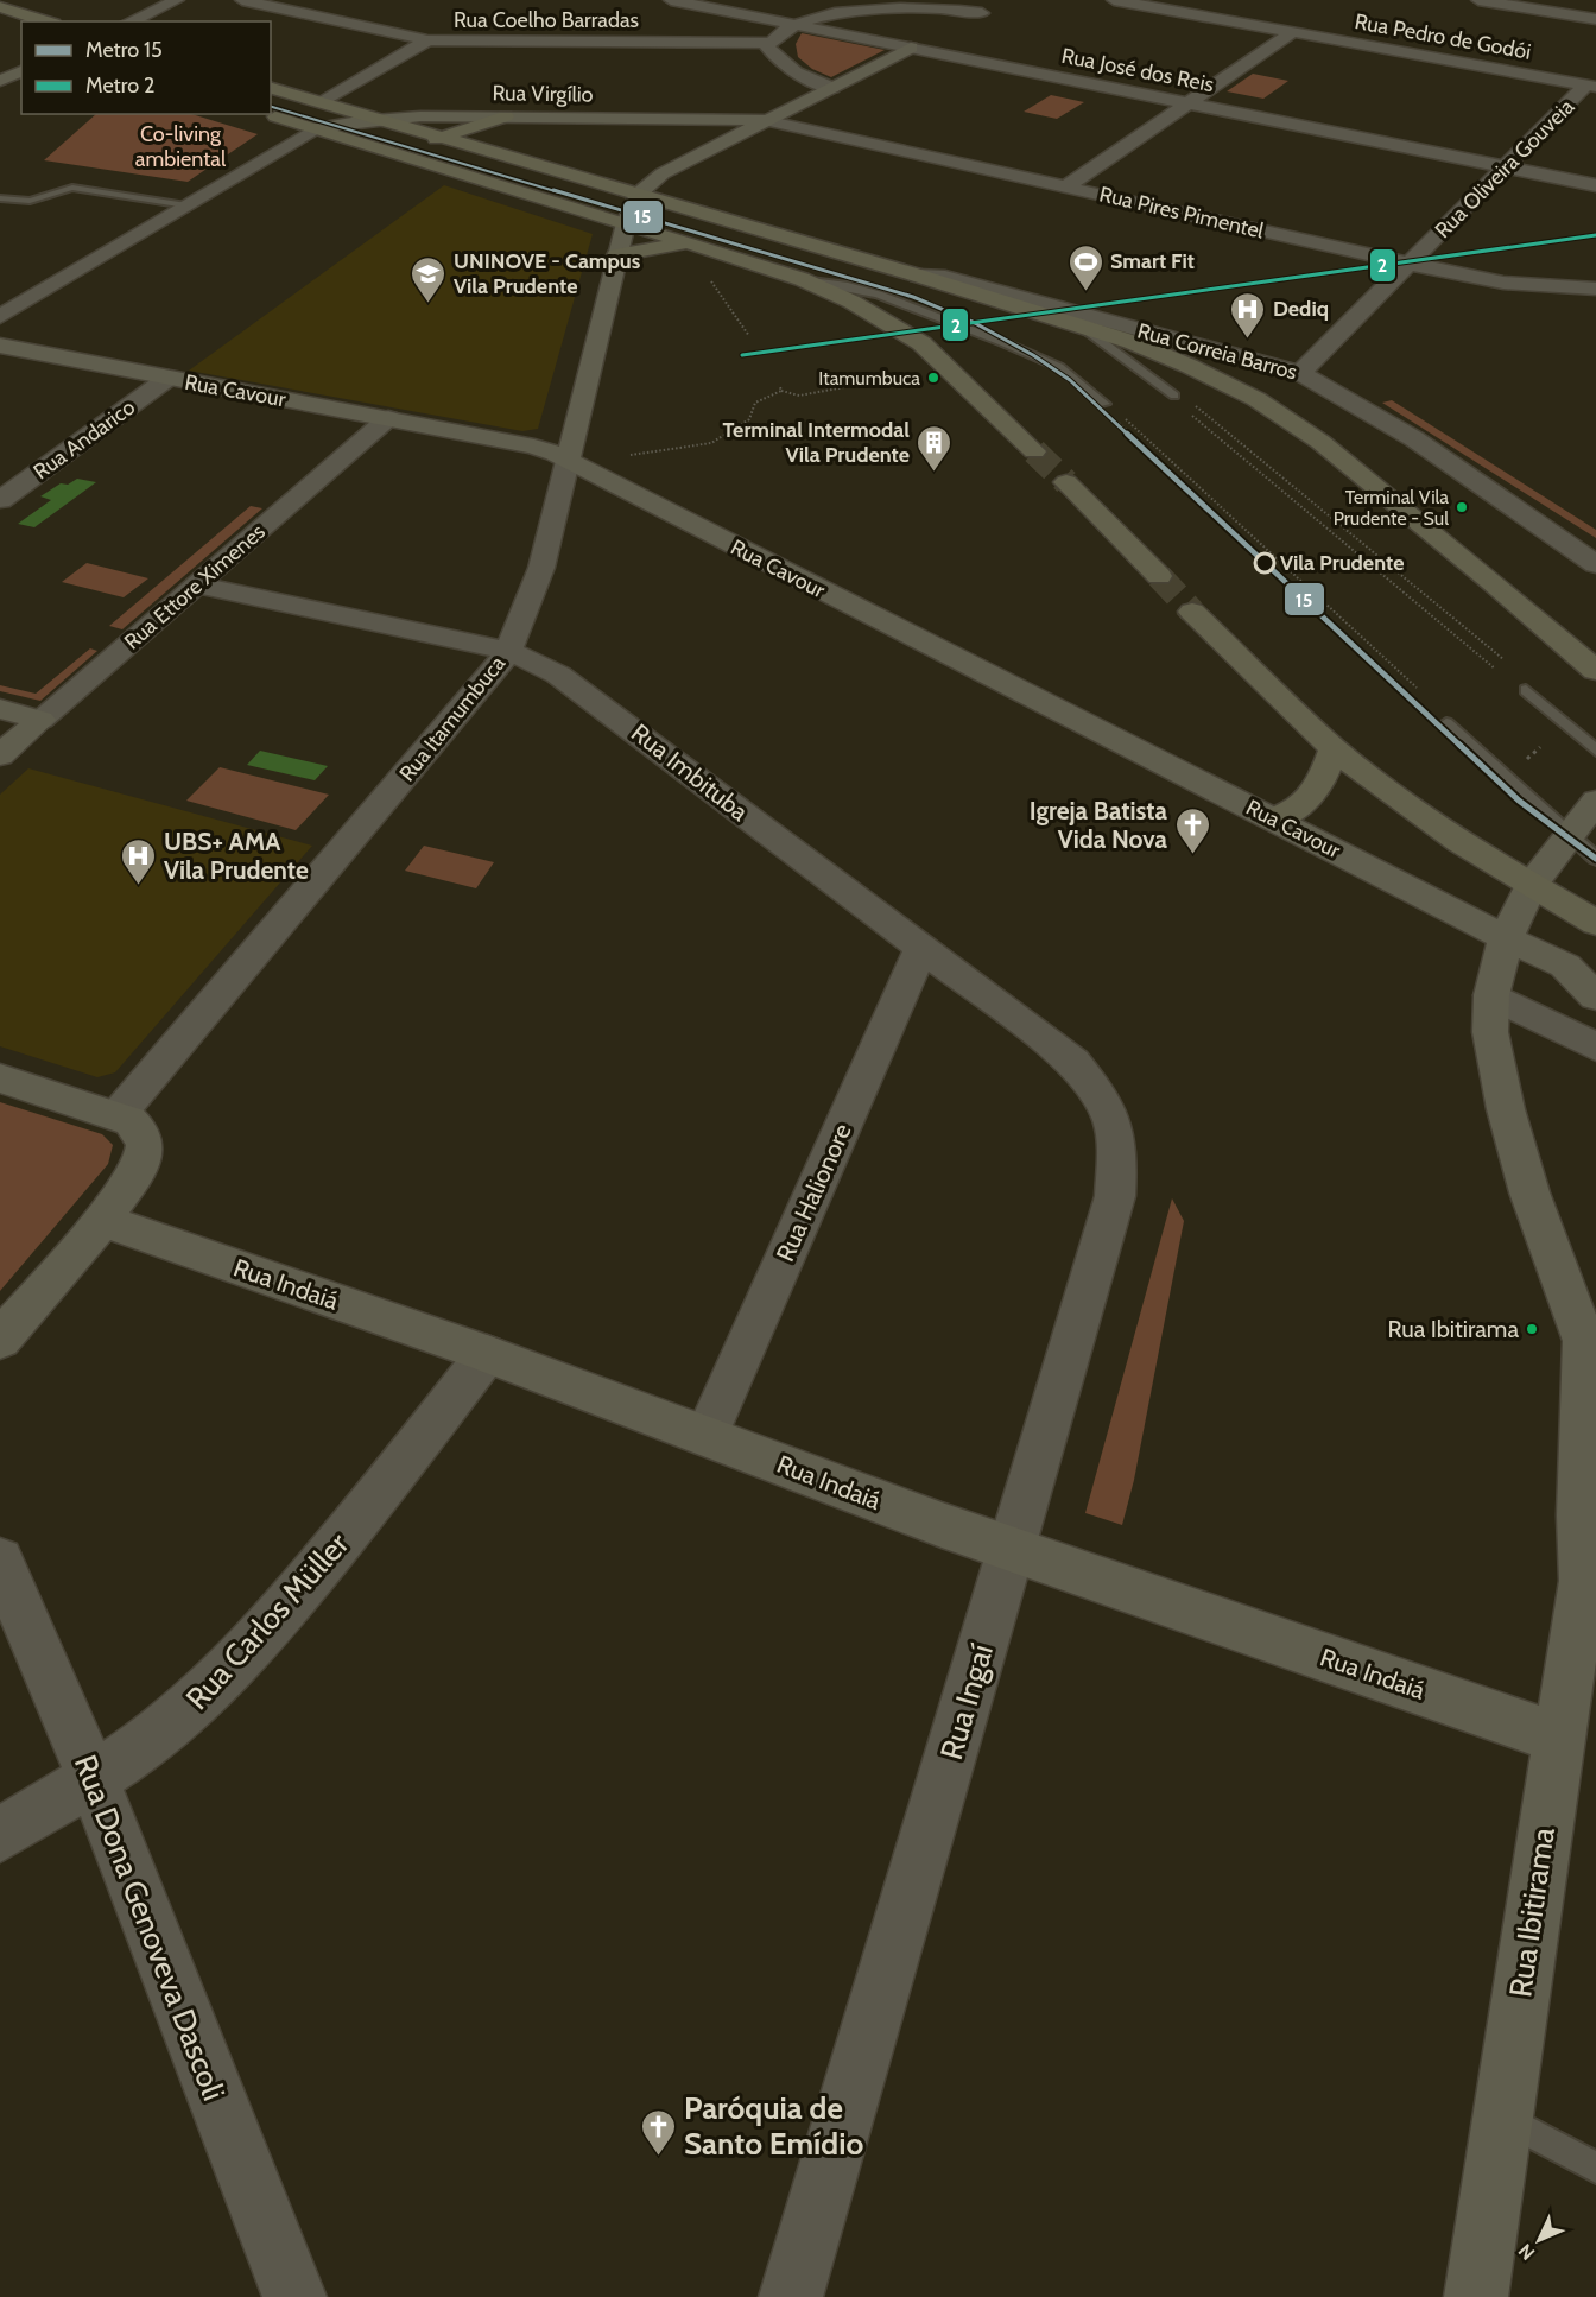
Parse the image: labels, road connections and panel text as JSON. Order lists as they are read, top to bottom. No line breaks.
{"streets":{"street":["Rua Coelho Barradas","Rua Pedro de Godói","Rua José dos Reis","Rua Virgílio","Rua Oliveira Gouveia","Rua Pires Pimentel","Rua Correia Barros","Rua Cavour","Rua Andarico","Rua Ettore Ximenes","Rua Itamumbuca","Rua Imbituba","Rua Halionore","Rua Indaiá","Rua Carlos Müller","Rua Ingaí","Rua Ibitirama","Rua Dona Genoveva Dascoli"]},"crossings":[["Rua Pedro de Godói","Rua Oliveira Gouveia"],["Rua José dos Reis","Rua Oliveira Gouveia"],["Rua Oliveira Gouveia","Rua Pires Pimentel"],["Rua Oliveira Gouveia","Rua Correia Barros"],["Rua Cavour","Rua Andarico"],["Rua Cavour","Rua Ettore Ximenes"],["Rua Cavour","Rua Itamumbuca"],["Rua Cavour","Rua Ibitirama"],["Rua Ettore Ximenes","Rua Imbituba"],["Rua Itamumbuca","Rua Imbituba"],["Rua Imbituba","Rua Halionore"],["Rua Imbituba","Rua Ingaí"],["Rua Halionore","Rua Indaiá"],["Rua Indaiá","Rua Carlos Müller"],["Rua Indaiá","Rua Ingaí"],["Rua Indaiá","Rua Ibitirama"],["Rua Carlos Müller","Rua Dona Genoveva Dascoli"]],"parks":["Co-living ambiental"],"places":{"sports":["Smart Fit"],"school or university":["UNINOVE - Campus Vila Prudente"],"hospital":["Dediq","UBS+ AMA Vila Prudente"],"other":["Itamumbuca","Terminal Vila Prudente - Sul","Vila Prudente","Rua Ibitirama"],"building":["Terminal Intermodal Vila Prudente"],"church":["Igreja Batista Vida Nova","Paróquia de Santo Emídio"]},"lines":["metro line 15","metro line 2"],"legend":["Metro 15","Metro 2"],"north":"bottom left"}
